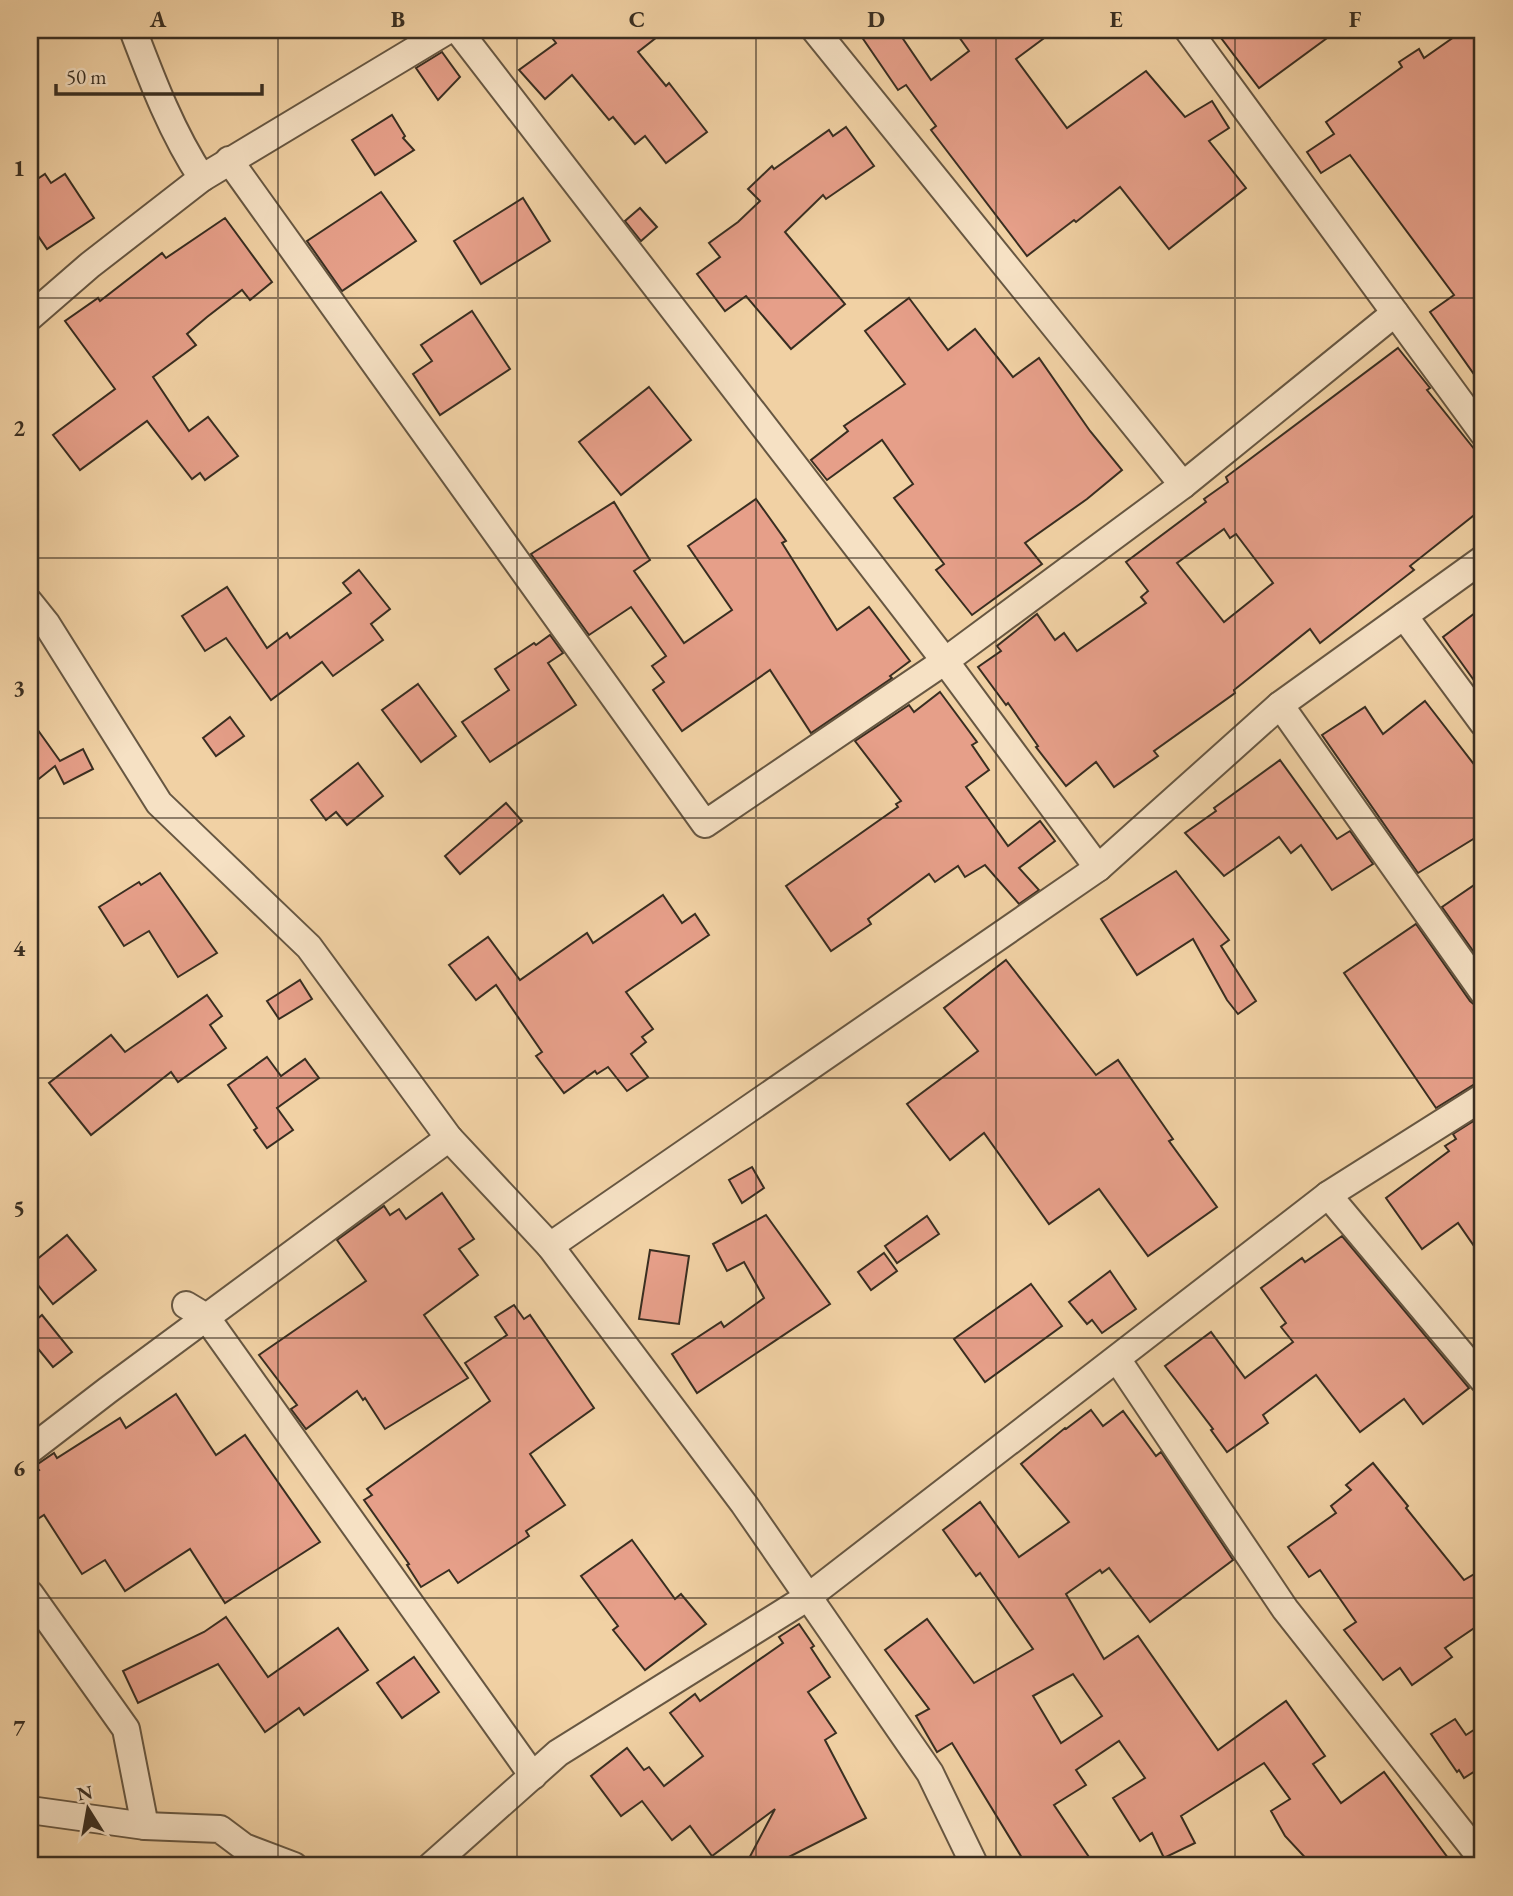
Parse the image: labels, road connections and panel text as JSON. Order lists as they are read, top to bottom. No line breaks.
{"scale_bar":"50 m","north":"top","grid":{"columns":["A","B","C","D","E","F"],"rows":["1","2","3","4","5","6","7"]}}
